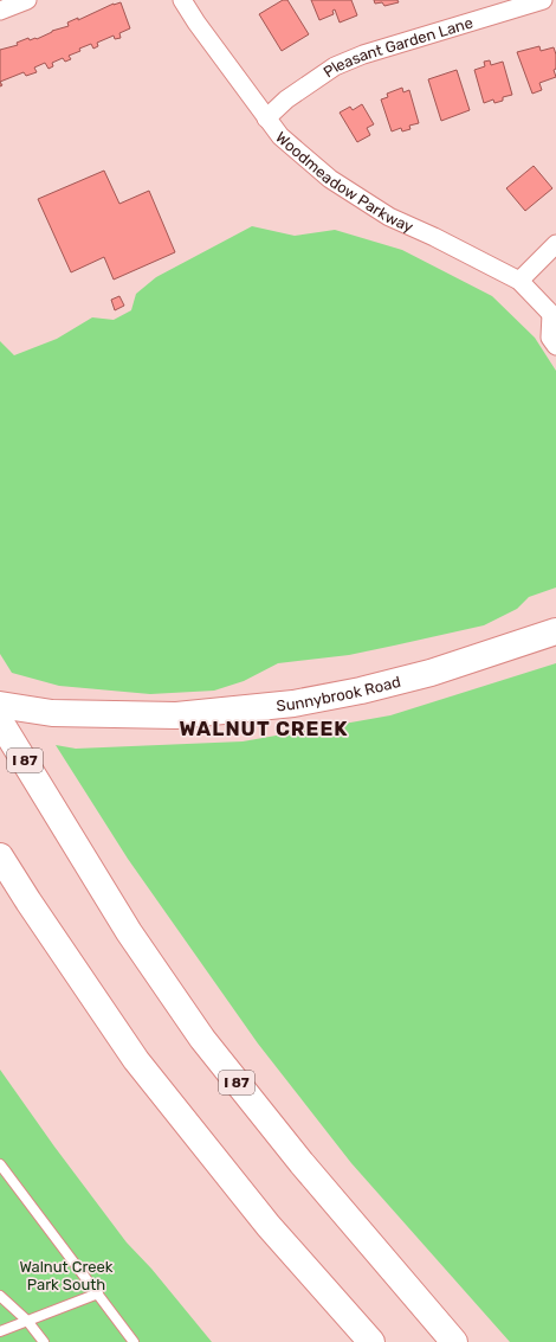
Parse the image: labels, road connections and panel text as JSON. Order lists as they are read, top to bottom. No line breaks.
{"streets":{"main road":["Sunnybrook Road","I 87"],"street":["Pleasant Garden Lane","Woodmeadow Parkway"]},"crossings":[["Pleasant Garden Lane","Woodmeadow Parkway"]],"districts":["WALNUT CREEK"],"parks":["Walnut Creek Park South"]}
